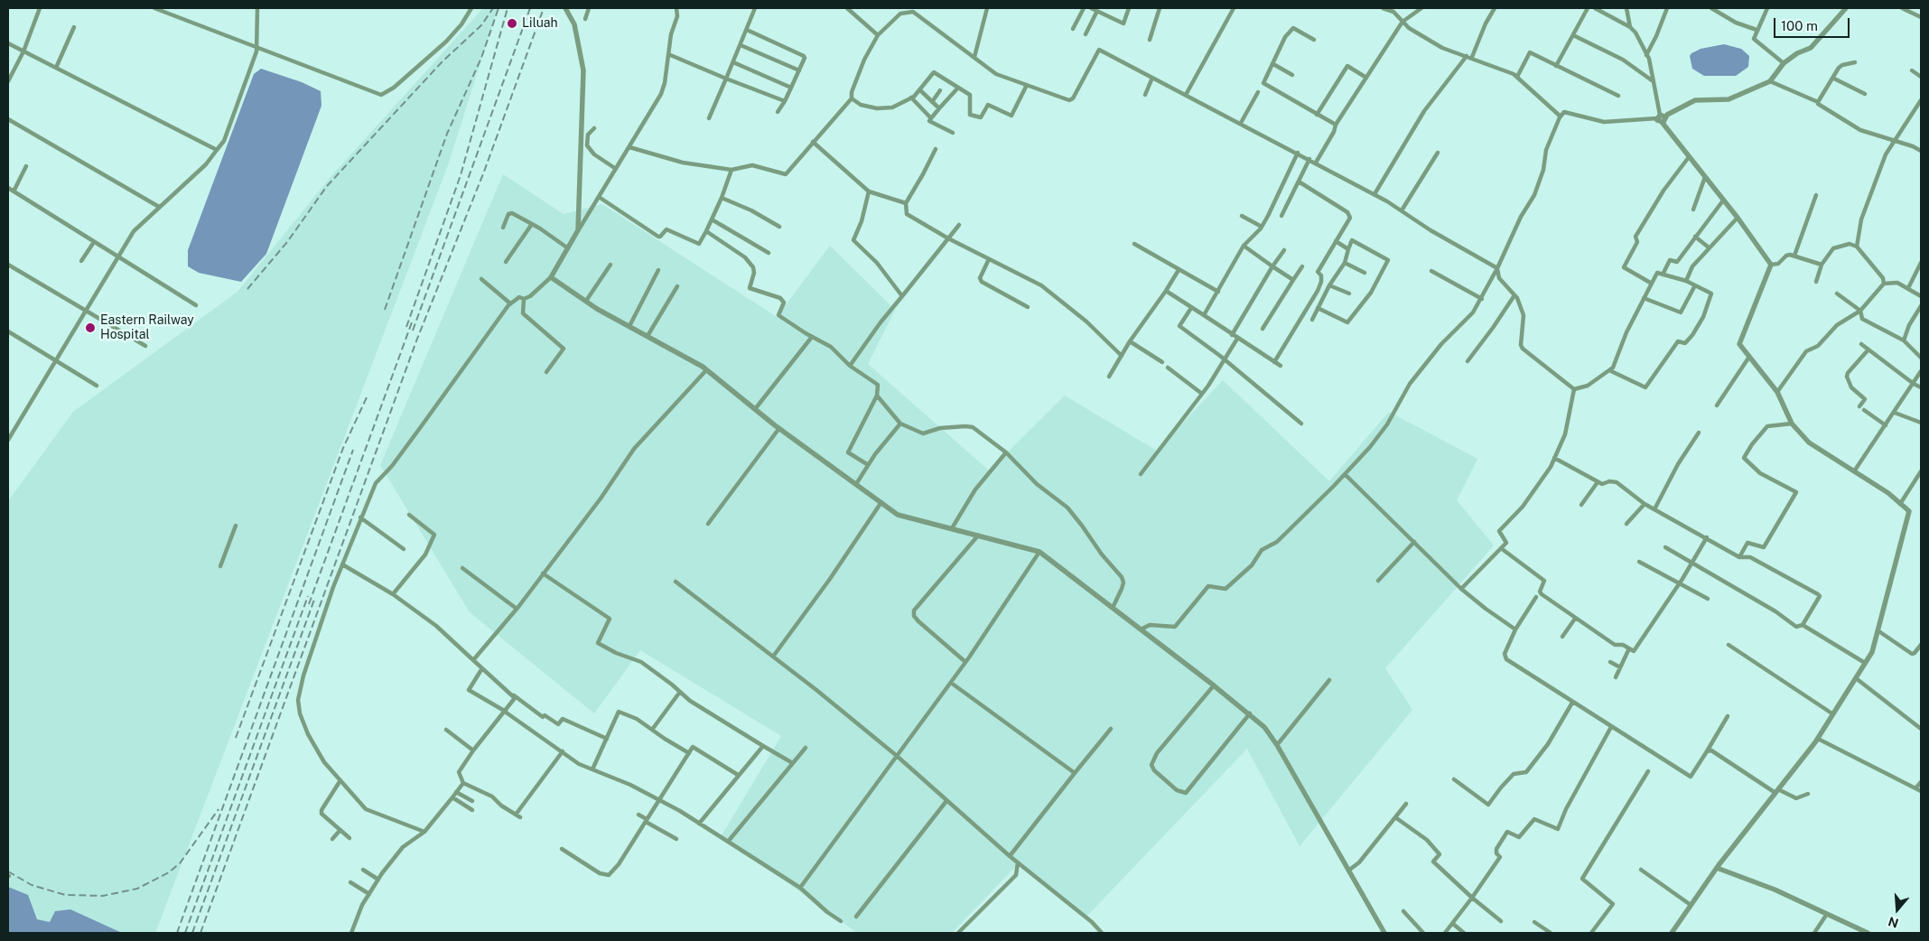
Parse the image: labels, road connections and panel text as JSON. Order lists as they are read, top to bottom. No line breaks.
{"places":["Liluah","Eastern Railway Hospital"],"scale_bar":"100 m","north":"bottom"}
